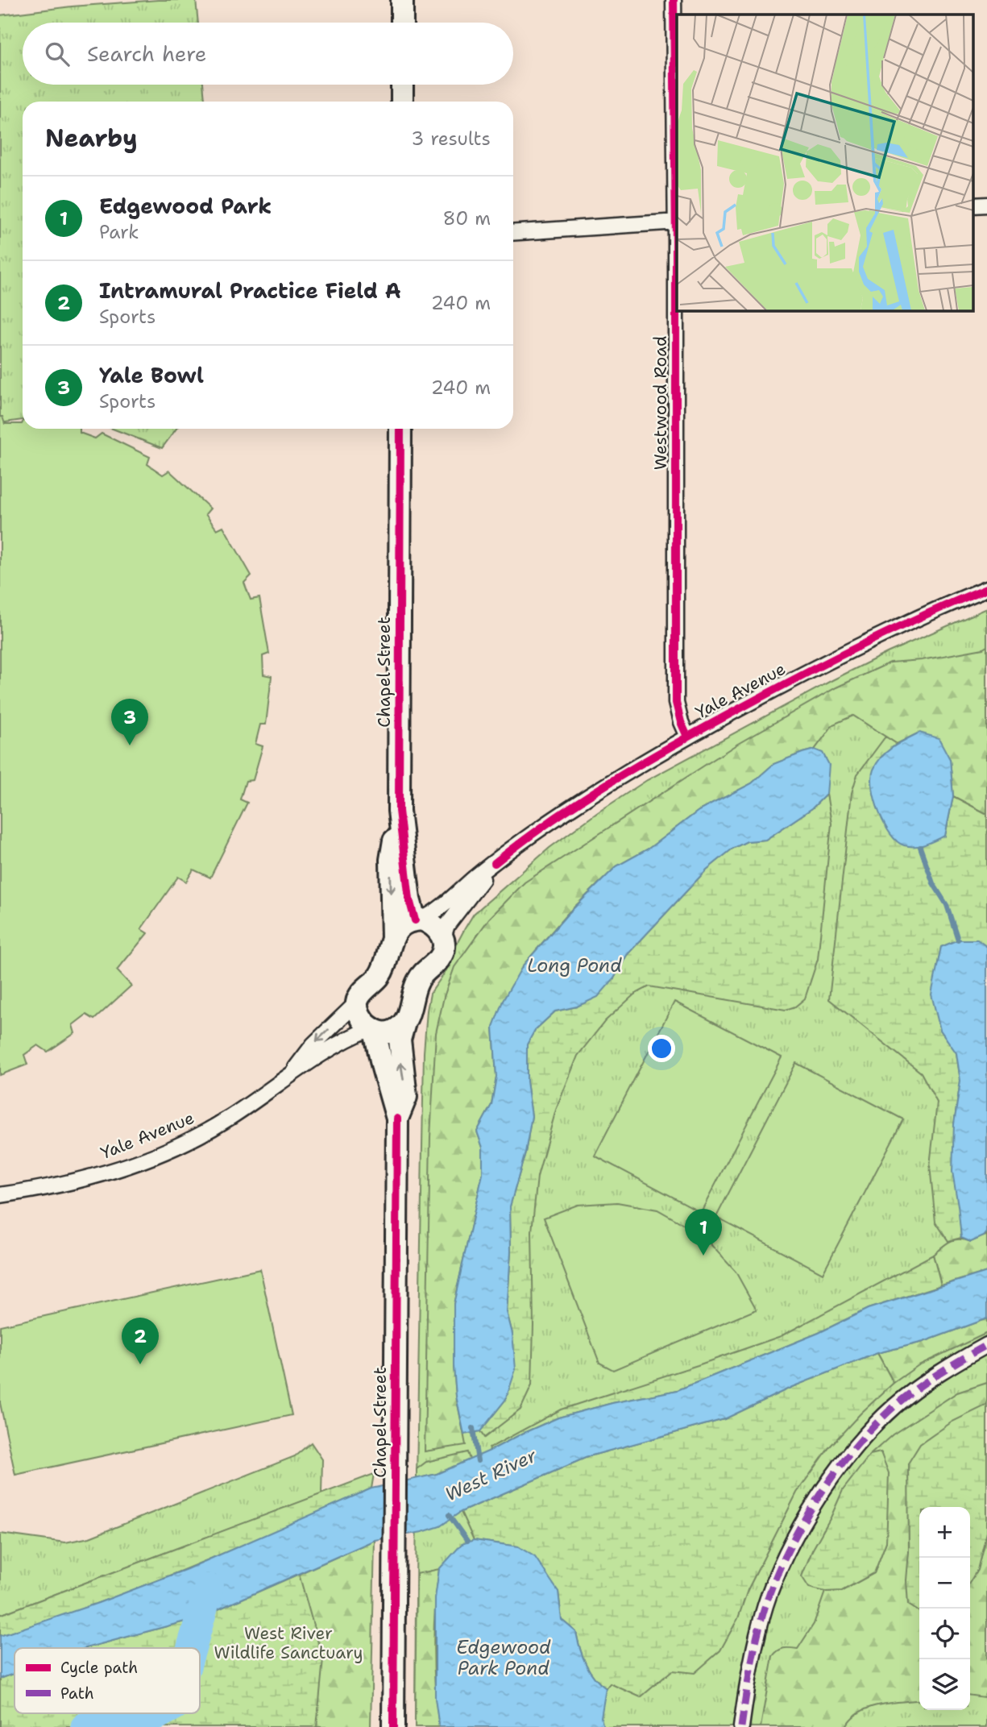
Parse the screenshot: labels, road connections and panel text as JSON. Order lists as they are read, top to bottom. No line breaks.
{"streets":{"street":["Westwood Road","Chapel Street","Yale Avenue"]},"crossings":[["Westwood Road","Yale Avenue"],["Chapel Street","Yale Avenue"]],"water":["Long Pond","West River","Edgewood Park Pond"],"parks":["West River Wildlife Sanctuary"],"legend":["Cycle path","Path"],"page":{"search":"Search here","heading":["Nearby","3 results"],"list":[{"mark":"1","name":"Edgewood Park","note":"Park","value":"80 m"},{"mark":"2","name":"Intramural Practice Field A","note":"Sports","value":"240 m"},{"mark":"3","name":"Yale Bowl","note":"Sports","value":"240 m"}],"pins":["3","1","2"],"map_buttons":["+","−"]}}
